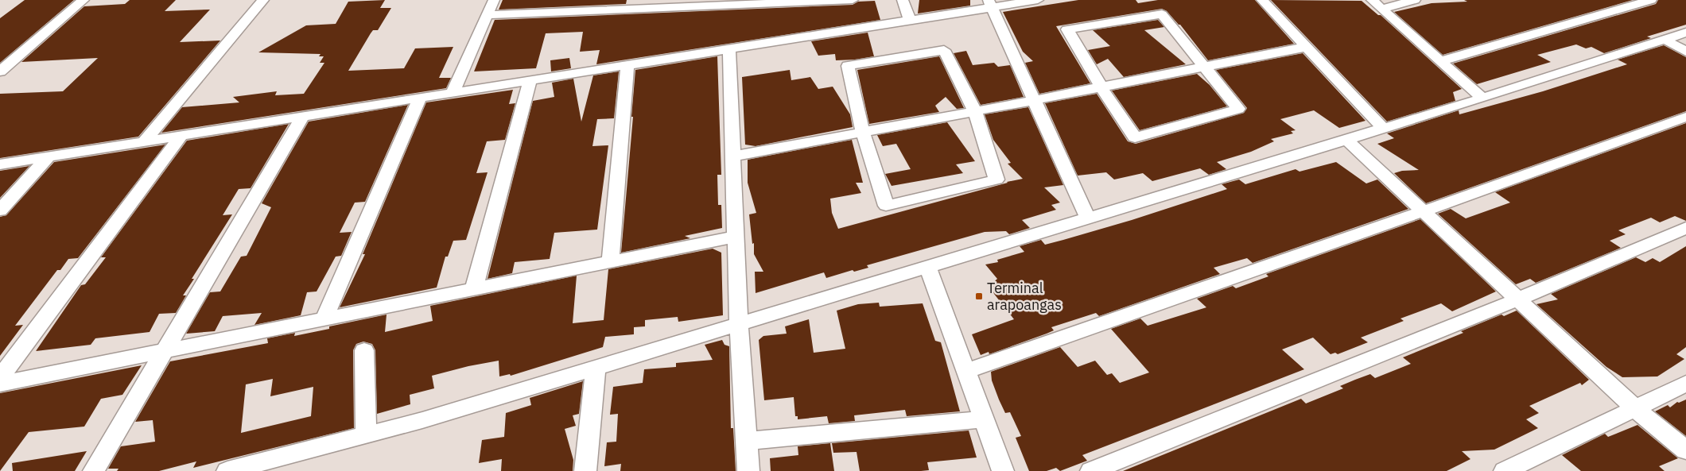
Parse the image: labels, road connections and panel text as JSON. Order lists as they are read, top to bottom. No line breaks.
{"places":{"transit":["Terminal arapoangas"]}}
